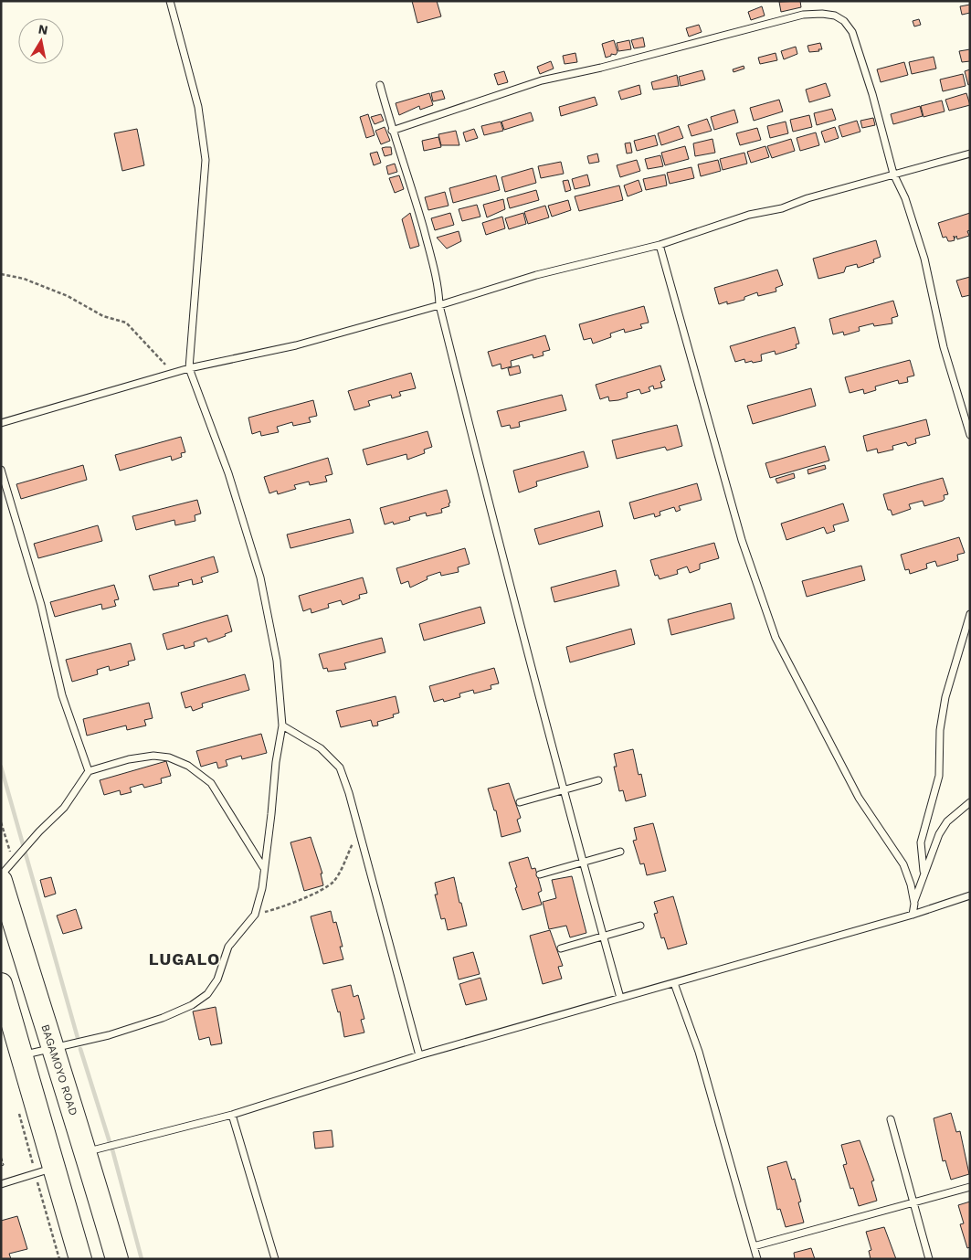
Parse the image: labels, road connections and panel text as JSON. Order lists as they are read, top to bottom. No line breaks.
{"streets":{"highway":["BAGAMOYO ROAD"]},"districts":["LUGALO"],"north":"top"}
